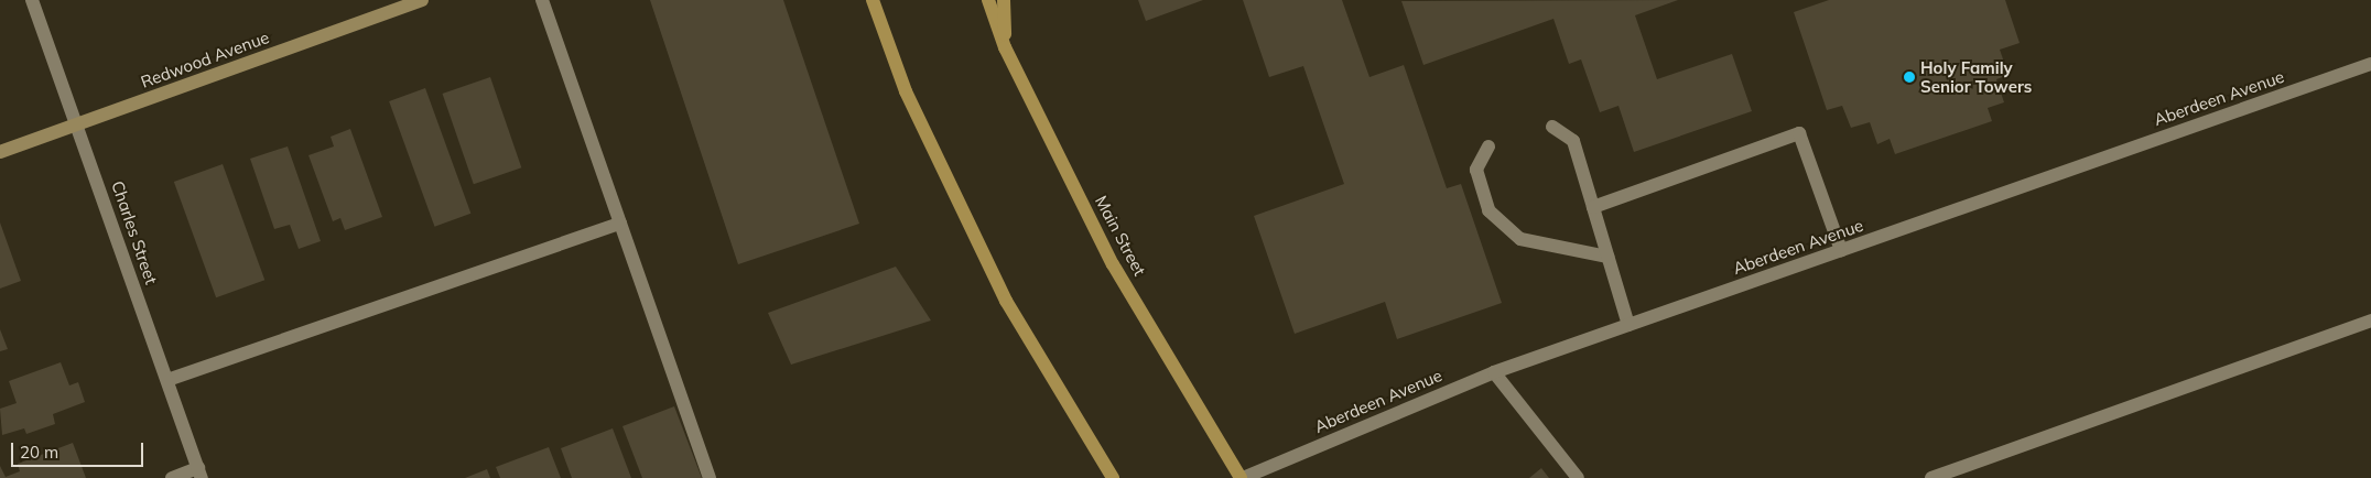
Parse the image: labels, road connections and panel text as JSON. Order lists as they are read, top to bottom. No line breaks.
{"streets":{"main road":["Redwood Avenue","Main Street"],"street":["Aberdeen Avenue","Charles Street"]},"crossings":[["Redwood Avenue","Charles Street"],["Aberdeen Avenue","Main Street"]],"places":["Holy Family Senior Towers"],"scale_bar":"20 m"}
